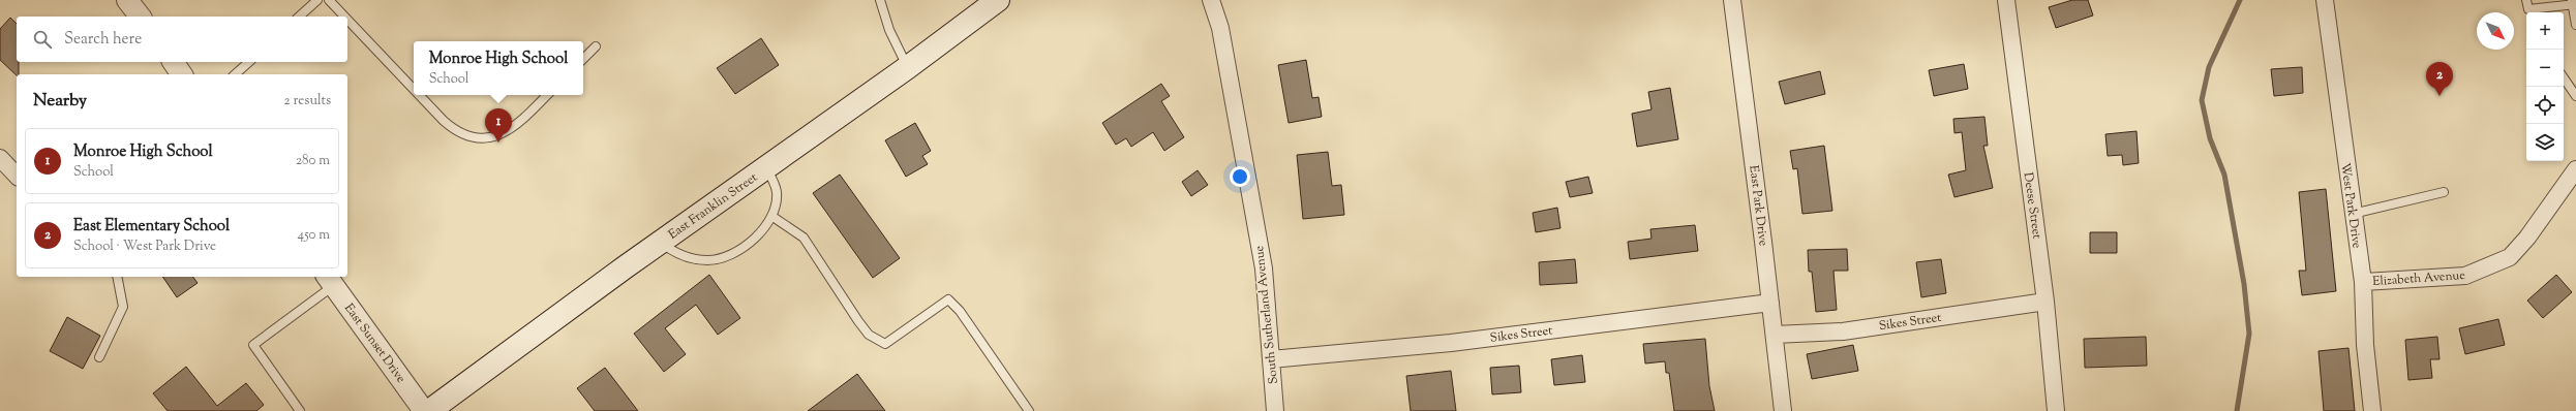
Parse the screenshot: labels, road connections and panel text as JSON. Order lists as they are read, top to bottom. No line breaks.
{"streets":{"main road":["East Franklin Street"],"street":["East Park Drive","Deese Street","West Park Drive","Elizabeth Avenue","South Sutherland Avenue","Sikes Street","East Sunset Drive"]},"crossings":[["East Park Drive","Sikes Street"],["Deese Street","Sikes Street"],["West Park Drive","Elizabeth Avenue"],["South Sutherland Avenue","Sikes Street"]],"north":"bottom right","page":{"map_buttons":["+","−"],"search":"Search here","popup":["Monroe High School","School"],"pins":["2","1"],"heading":["Nearby","2 results"],"list":[{"mark":"1","name":"Monroe High School","note":"School","value":"280 m"},{"mark":"2","name":"East Elementary School","note":"School · West Park Drive","value":"450 m"}]}}
